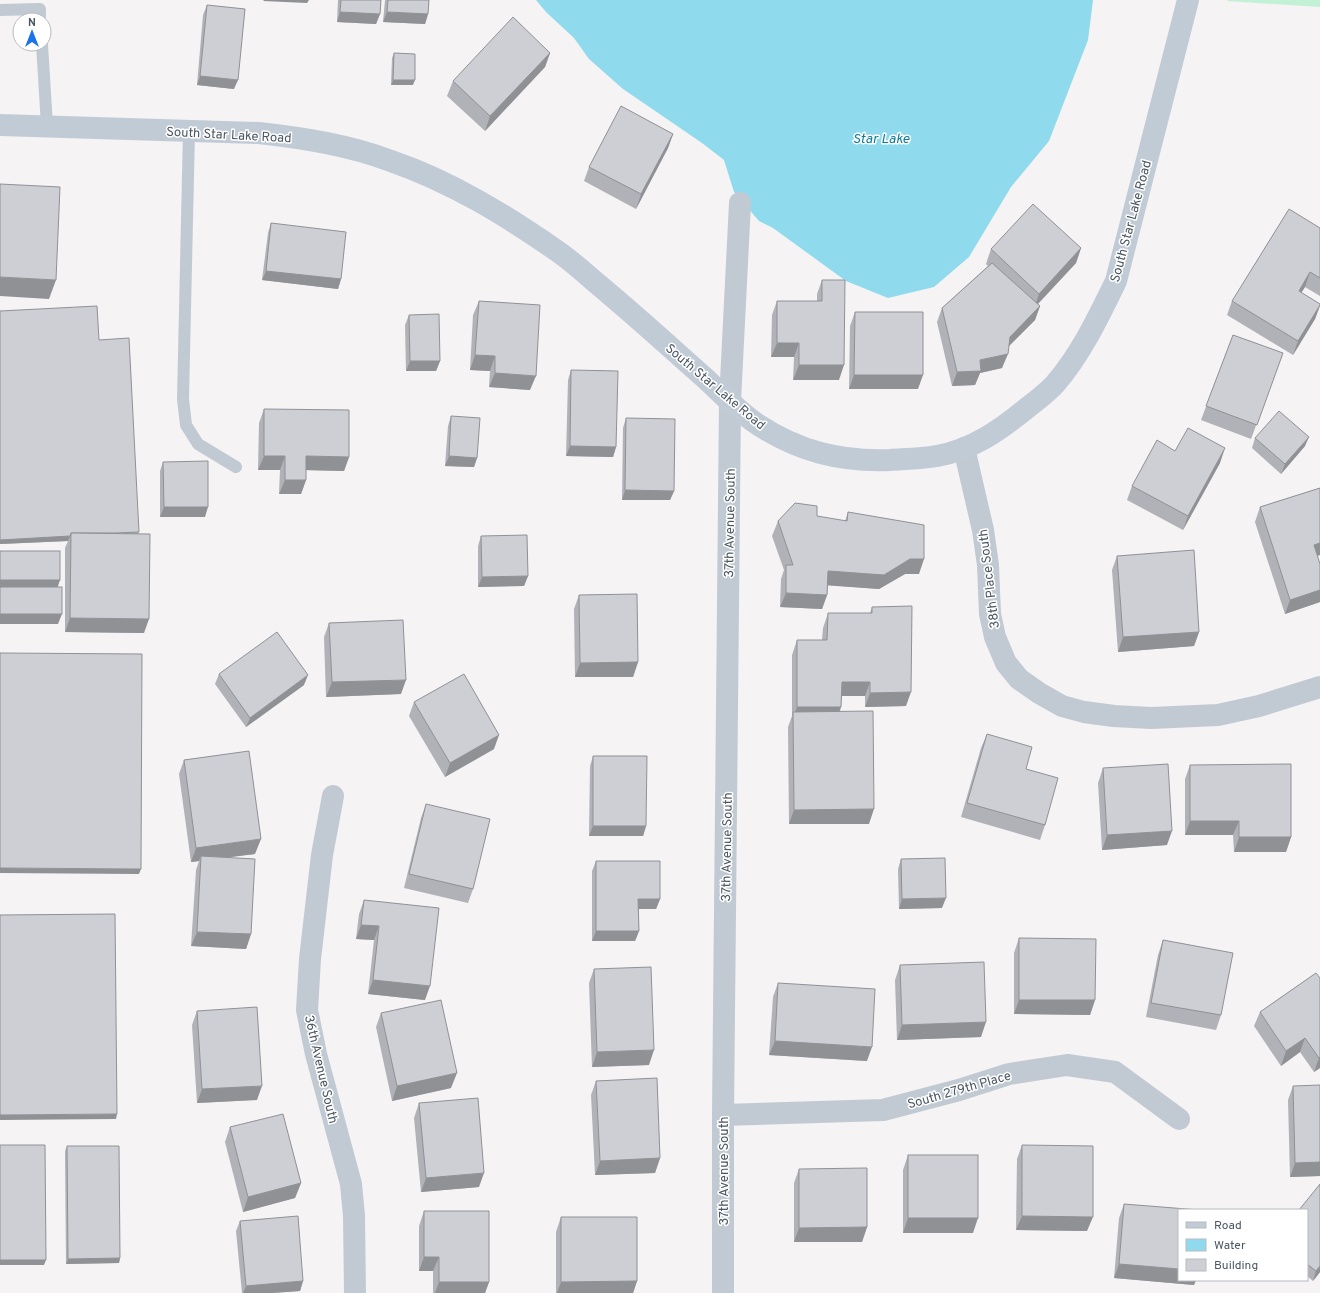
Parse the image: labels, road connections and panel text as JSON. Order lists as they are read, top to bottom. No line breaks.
{"streets":{"street":["South Star Lake Road","37th Avenue South","38th Place South","36th Avenue South","South 279th Place"]},"crossings":[["South Star Lake Road","37th Avenue South"],["South Star Lake Road","38th Place South"],["37th Avenue South","South 279th Place"]],"water":["Star Lake"],"legend":["Road","Water","Building"],"north":"top"}
